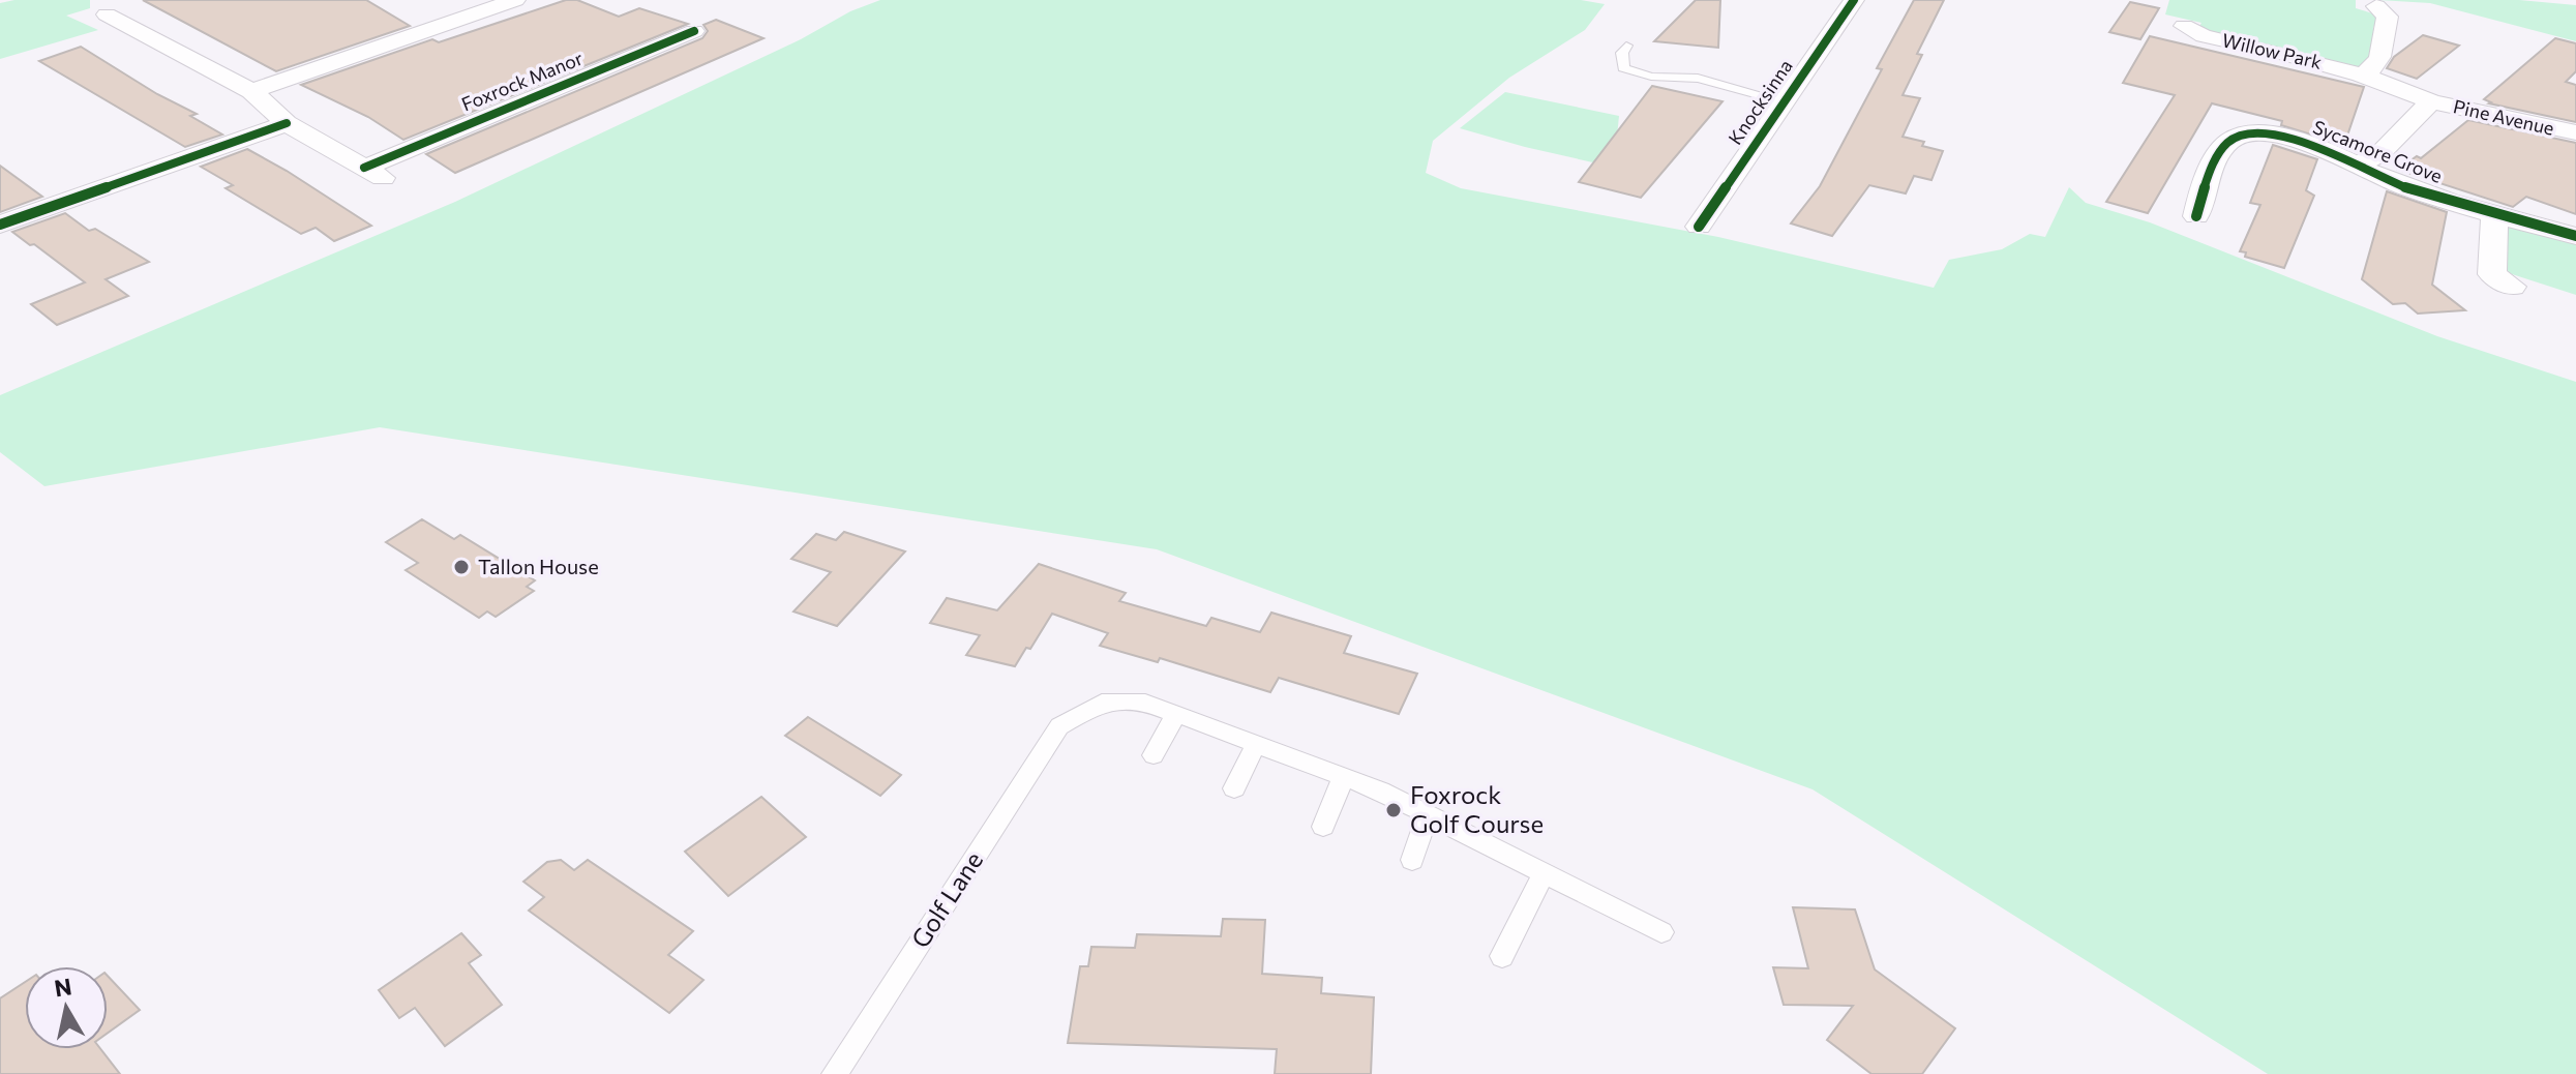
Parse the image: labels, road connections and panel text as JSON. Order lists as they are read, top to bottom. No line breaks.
{"streets":{"street":["Willow Park","Foxrock Manor","Knocksinna","Pine Avenue","Sycamore Grove"],"lane":["Golf Lane"]},"crossings":[["Willow Park","Pine Avenue"],["Pine Avenue","Sycamore Grove"]],"places":["Tallon House","Foxrock Golf Course"],"north":"top"}
